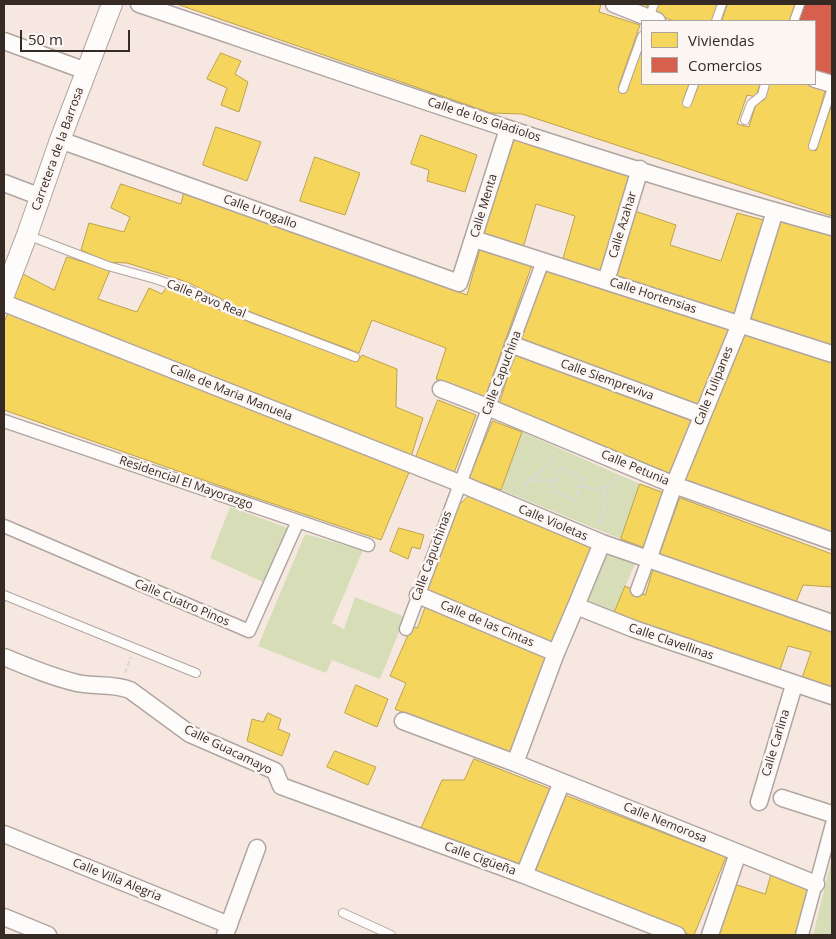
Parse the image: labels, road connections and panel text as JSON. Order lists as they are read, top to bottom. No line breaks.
{"streets":{"street":["Calle de los Gladiolos","Carretera de la Barrosa","Calle Menta","Calle Urogallo","Calle Azahar","Calle Hortensias","Calle Capuchina","Calle Siempreviva","Calle Tulipanes","Calle de Maria Manuela","Calle Petunia","Residencial El Mayorazgo","Calle Violetas","Calle Capuchinas","Calle Cuatro Pinos","Calle de las Cintas","Calle Clavellinas","Calle Carlina","Calle Guacamayo","Calle Nemorosa","Calle Cigüeña","Calle Villa Alegria"],"lane":["Calle Pavo Real"]},"crossings":[["Calle de los Gladiolos","Calle Menta"],["Calle de los Gladiolos","Calle Azahar"],["Calle de los Gladiolos","Calle Tulipanes"],["Carretera de la Barrosa","Calle Urogallo"],["Carretera de la Barrosa","Calle Pavo Real"],["Calle Menta","Calle Urogallo"],["Calle Menta","Calle Hortensias"],["Calle Azahar","Calle Hortensias"],["Calle Hortensias","Calle Capuchina"],["Calle Hortensias","Calle Tulipanes"],["Calle Capuchina","Calle Siempreviva"],["Calle Capuchina","Calle de Maria Manuela"],["Calle Capuchina","Calle Petunia"],["Calle Capuchina","Calle Violetas"],["Calle Capuchina","Calle Capuchinas"],["Calle Siempreviva","Calle Tulipanes"],["Calle Tulipanes","Calle Petunia"],["Calle Tulipanes","Calle Violetas"],["Calle de Maria Manuela","Calle Violetas"],["Calle de Maria Manuela","Calle Capuchinas"],["Residencial El Mayorazgo","Calle Cuatro Pinos"],["Calle Violetas","Calle Capuchinas"],["Calle Capuchinas","Calle de las Cintas"],["Calle Clavellinas","Calle Carlina"],["Calle Guacamayo","Calle Cigüeña"]],"legend":["Viviendas","Comercios"],"scale_bar":"50 m"}
